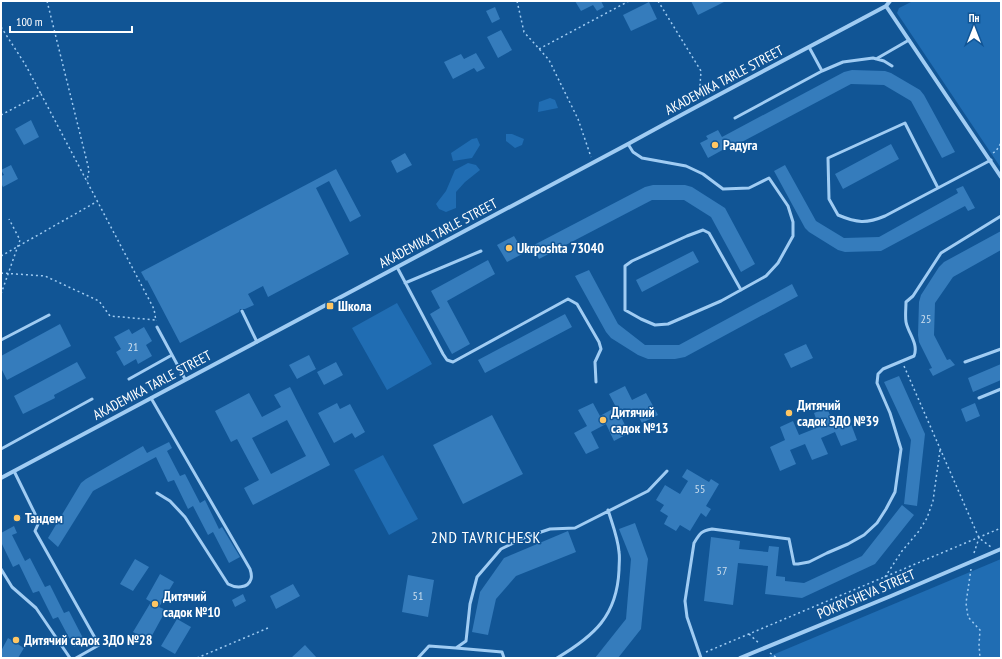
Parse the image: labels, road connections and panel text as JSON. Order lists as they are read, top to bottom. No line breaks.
{"streets":{"street":["AKADEMIKA TARLE STREET","POKRYSHEVA STREET"]},"districts":["2ND TAVRICHESK"],"places":{"other":["Радуга","Ukrposhta 73040","Дитячий садок ЗДО №39","Дитячий садок №13","Тандем","Дитячий садок №10","Дитячий садок ЗДО №28"],"transit":["Школа"]},"house_numbers":["25","21","55","57","51"],"scale_bar":"100 m","north":"top"}
